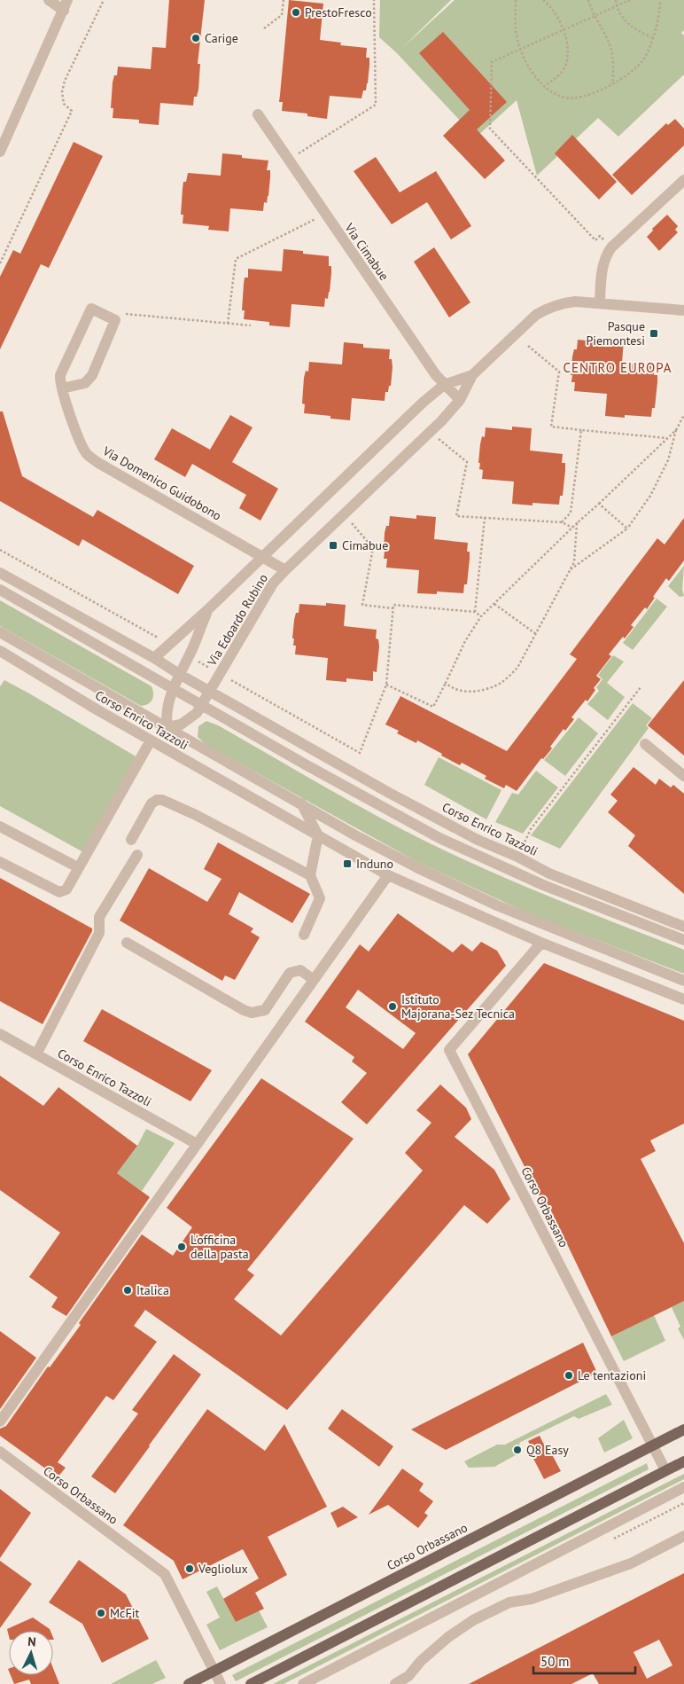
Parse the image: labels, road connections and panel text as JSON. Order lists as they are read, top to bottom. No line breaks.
{"streets":{"main road":["Corso Orbassano"],"street":["Via Cimabue","Via Domenico Guidobono","Via Edoardo Rubino","Corso Enrico Tazzoli"]},"crossings":[["Via Cimabue","Via Edoardo Rubino"],["Via Domenico Guidobono","Via Edoardo Rubino"],["Via Edoardo Rubino","Corso Enrico Tazzoli"],["Corso Enrico Tazzoli","Corso Orbassano"]],"districts":["CENTRO EUROPA"],"places":{"other":["PrestoFresco","Carige","Istituto Majorana-Sez Tecnica","L'officina della pasta","Italica","Le tentazioni","Q8 Easy","Vegliolux","McFit"],"transit":["Pasque Piemontesi","Cimabue","Induno"]},"scale_bar":"50 m","north":"top"}
